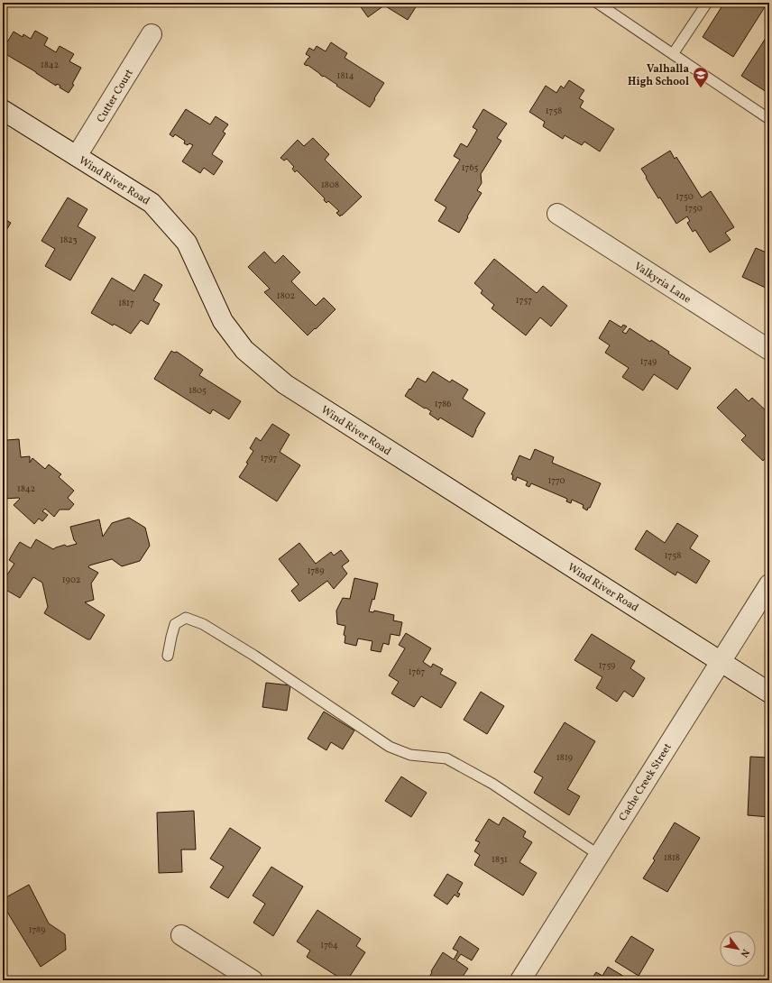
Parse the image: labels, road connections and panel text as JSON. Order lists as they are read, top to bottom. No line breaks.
{"streets":{"street":["Cutter Court","Wind River Road","Valkyria Lane","Cache Creek Street"]},"crossings":[["Cutter Court","Wind River Road"],["Wind River Road","Cache Creek Street"]],"places":{"school or university":["Valhalla High School"]},"house_numbers":["1842","1814","1758","1765","1808","1750","1750","1823","1802","1757","1817","1749","1805","1786","1797","1770","1842","1758","1789","1902","1759","1767","1819","1818","1831","1789","1764"],"north":"bottom right"}
